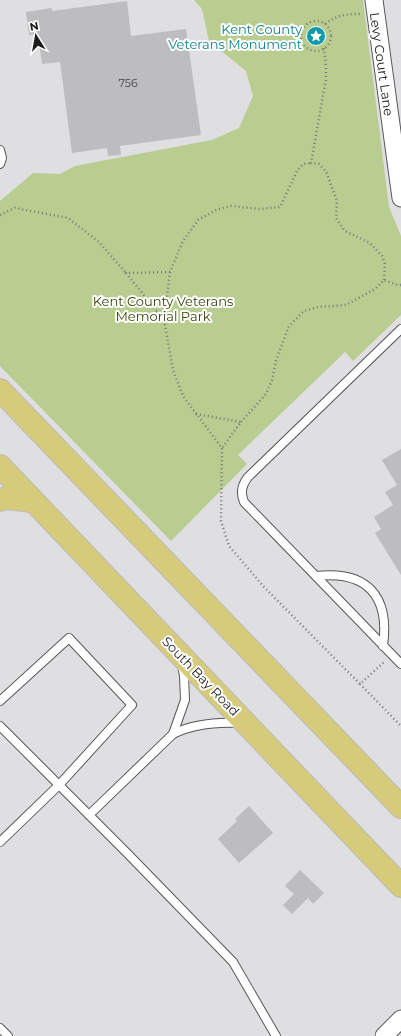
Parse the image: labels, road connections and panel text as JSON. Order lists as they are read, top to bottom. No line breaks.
{"streets":{"highway":["South Bay Road"],"street":["Levy Court Lane"]},"parks":["Kent County Veterans Memorial Park"],"places":{"place":["Kent County Veterans Monument"]},"house_numbers":["756"],"north":"top"}
